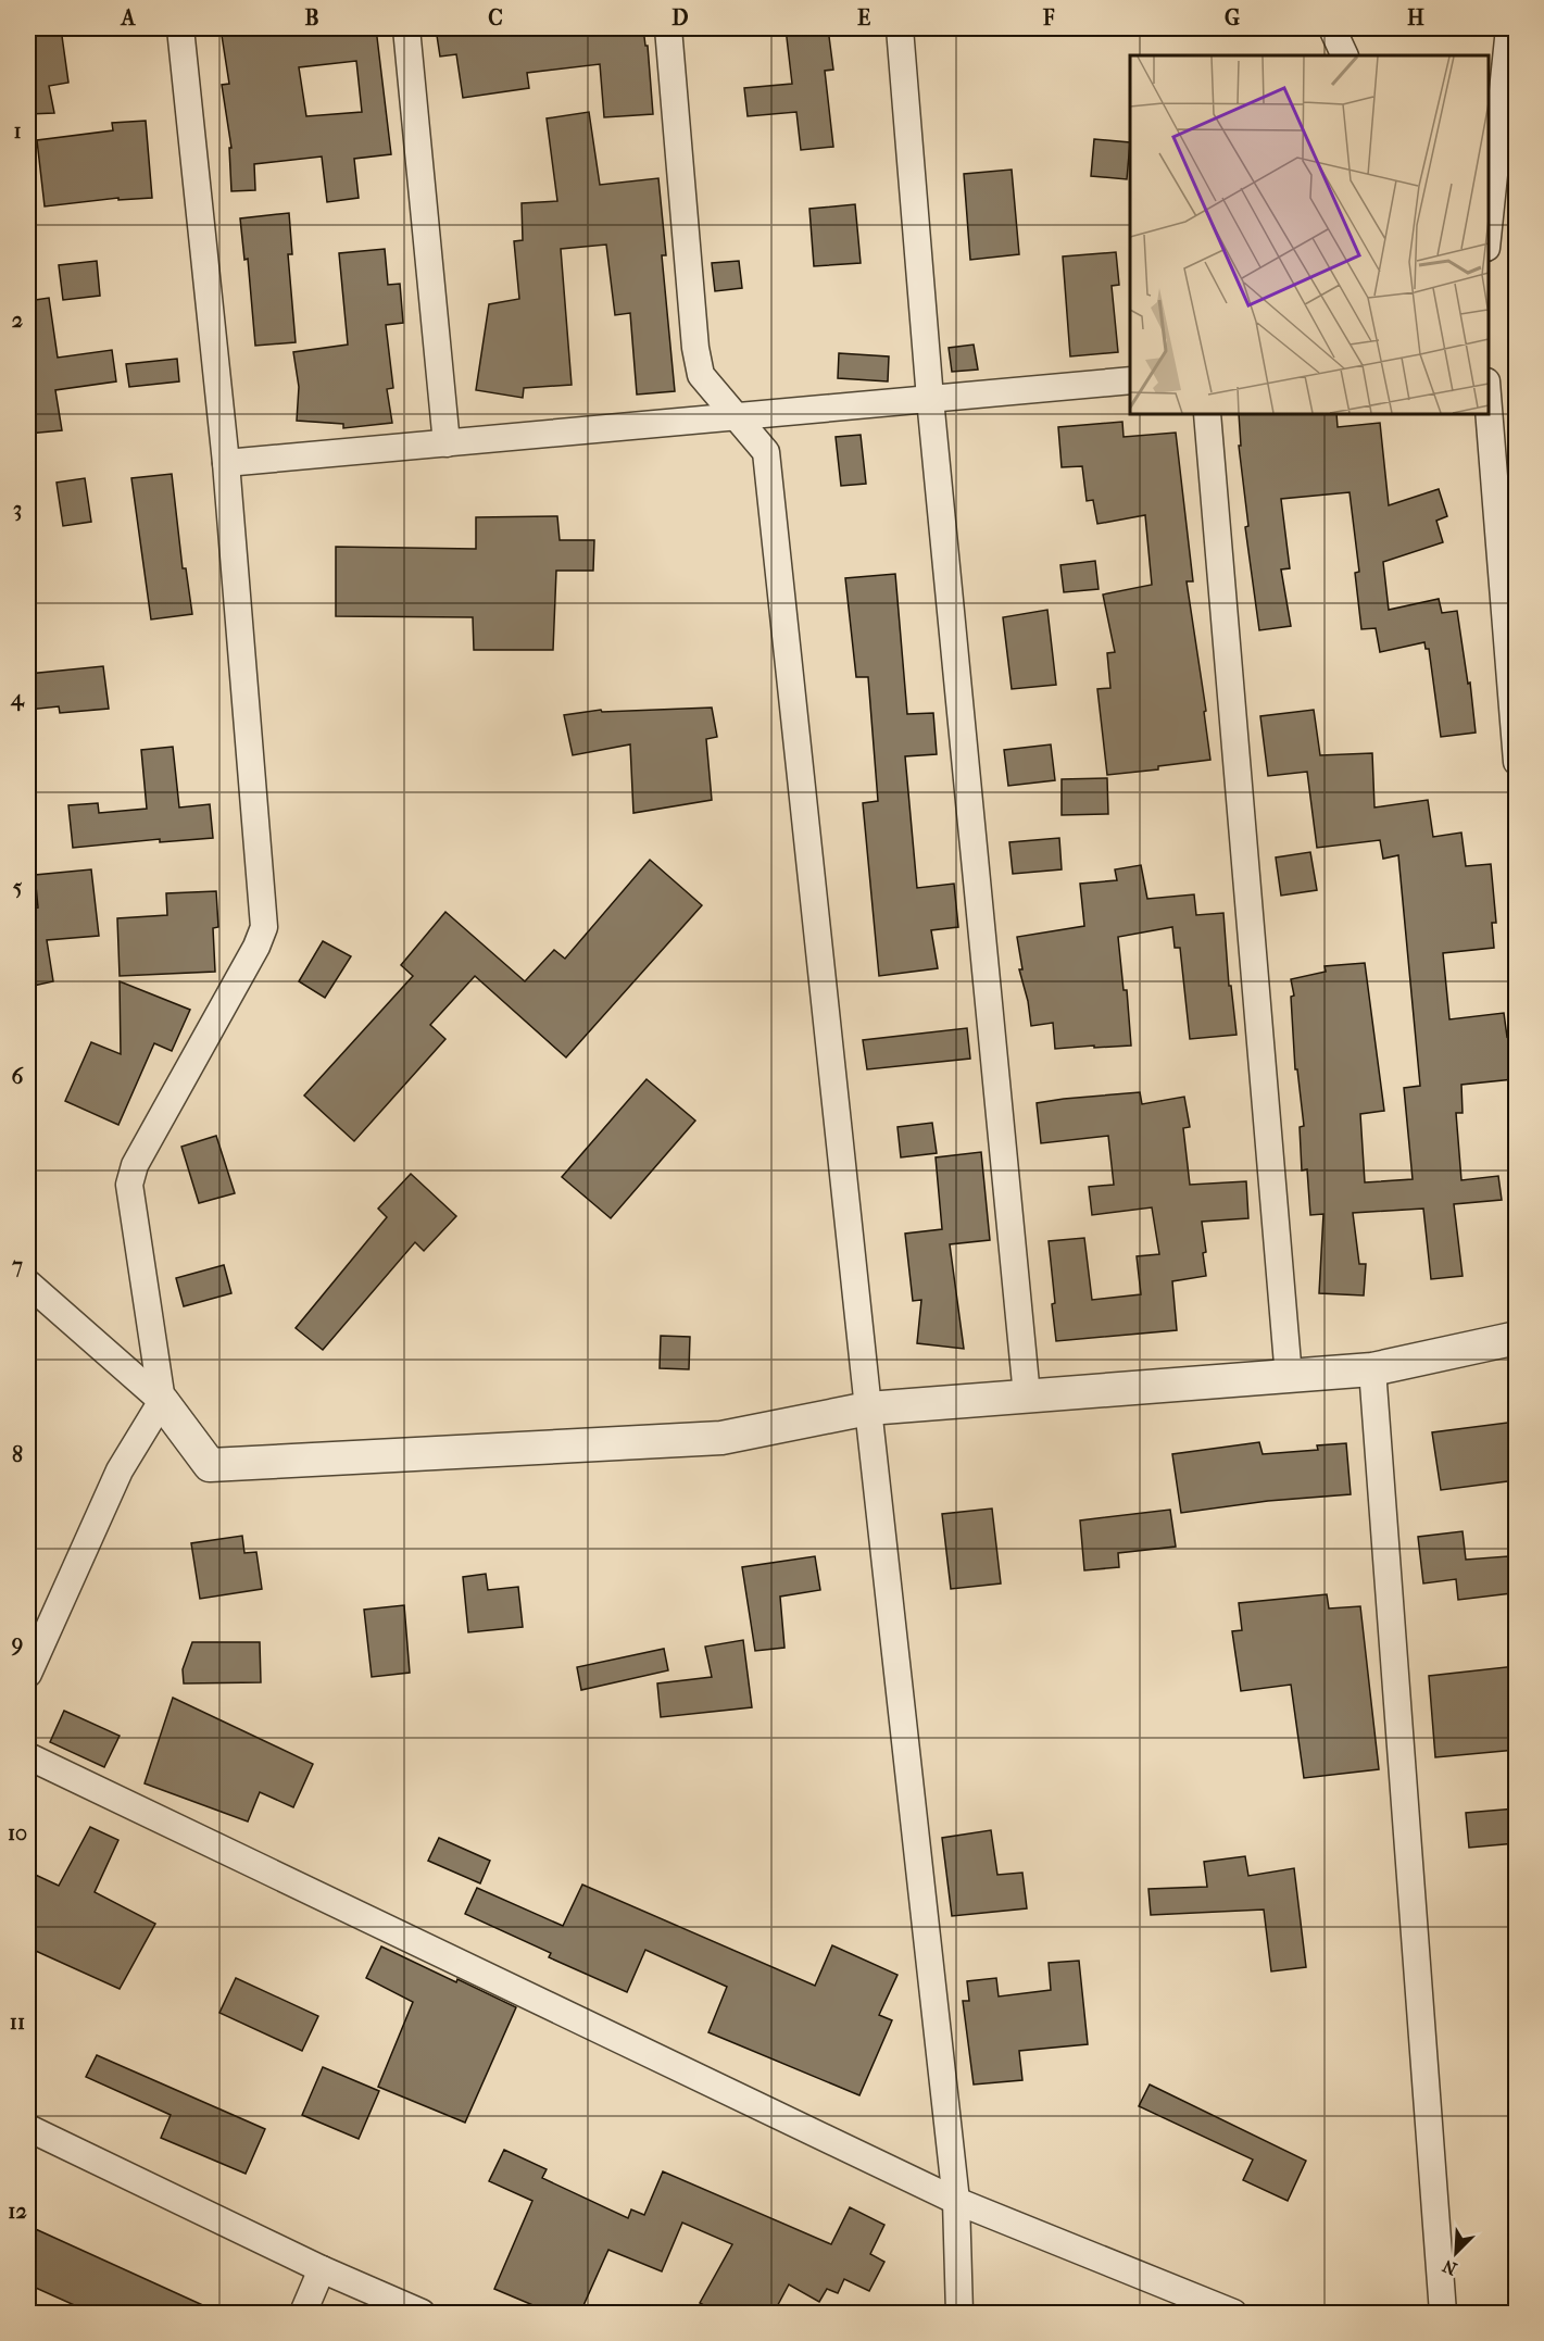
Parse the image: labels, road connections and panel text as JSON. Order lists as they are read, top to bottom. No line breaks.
{"north":"bottom left","grid":{"columns":["A","B","C","D","E","F","G","H"],"rows":["1","2","3","4","5","6","7","8","9","10","11","12"]}}
